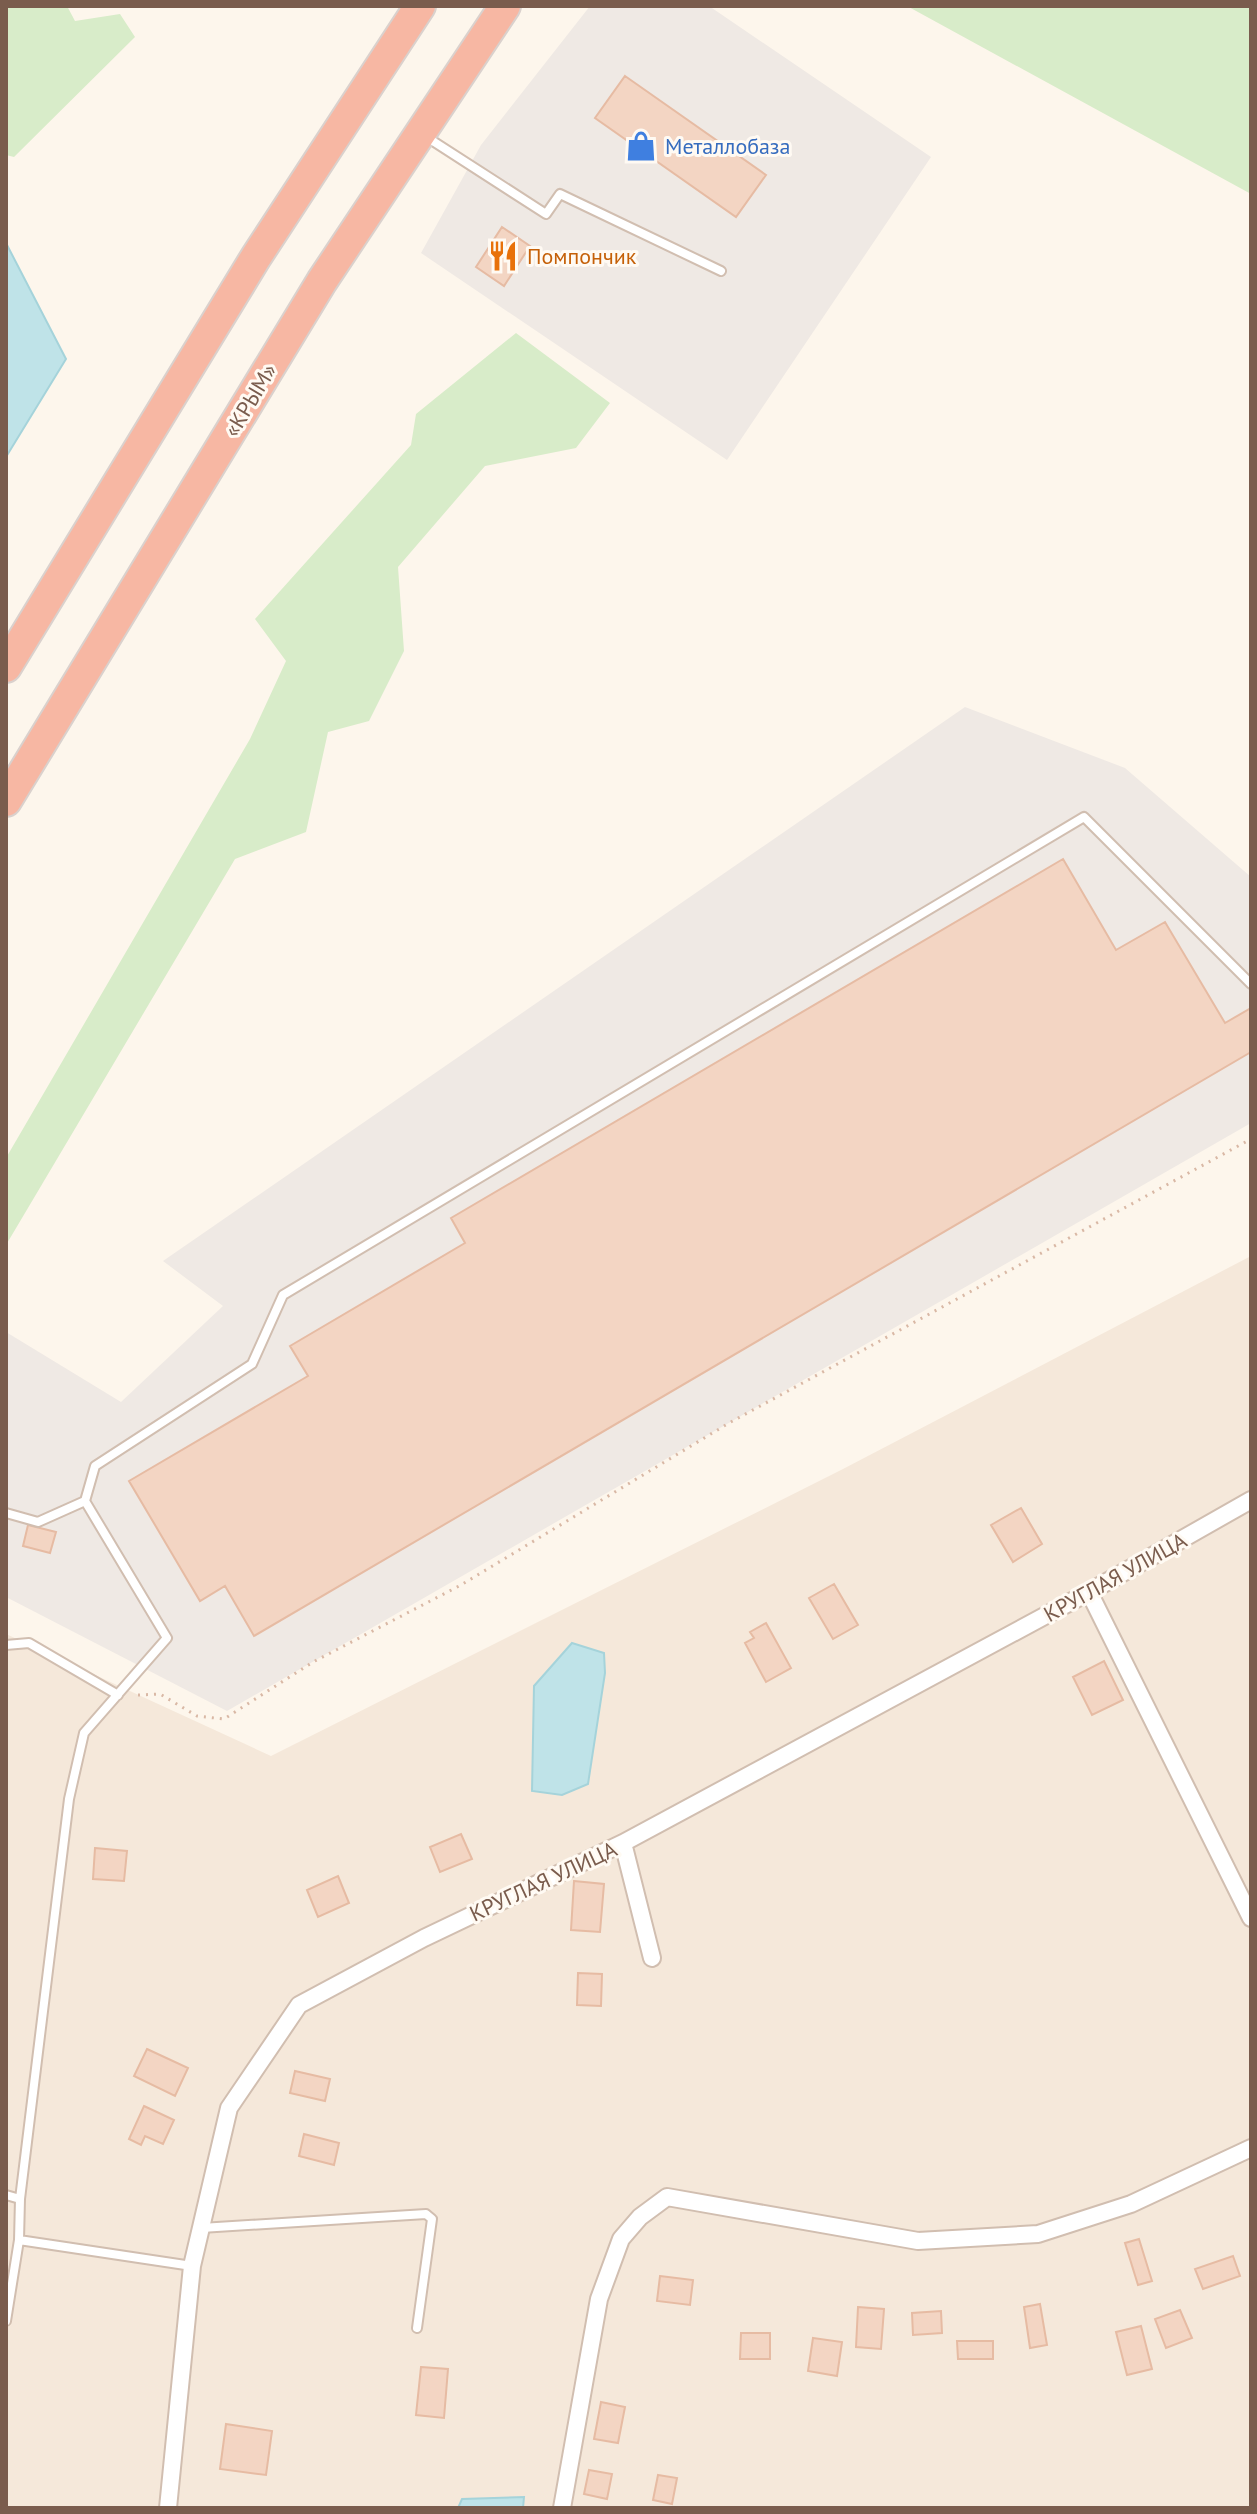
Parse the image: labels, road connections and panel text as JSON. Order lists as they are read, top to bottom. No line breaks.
{"streets":{"highway":["«КРЫМ»"],"street":["КРУГЛАЯ УЛИЦА"]},"places":{"shop":["Металлобаза"],"restaurant":["Помпончик"]}}
